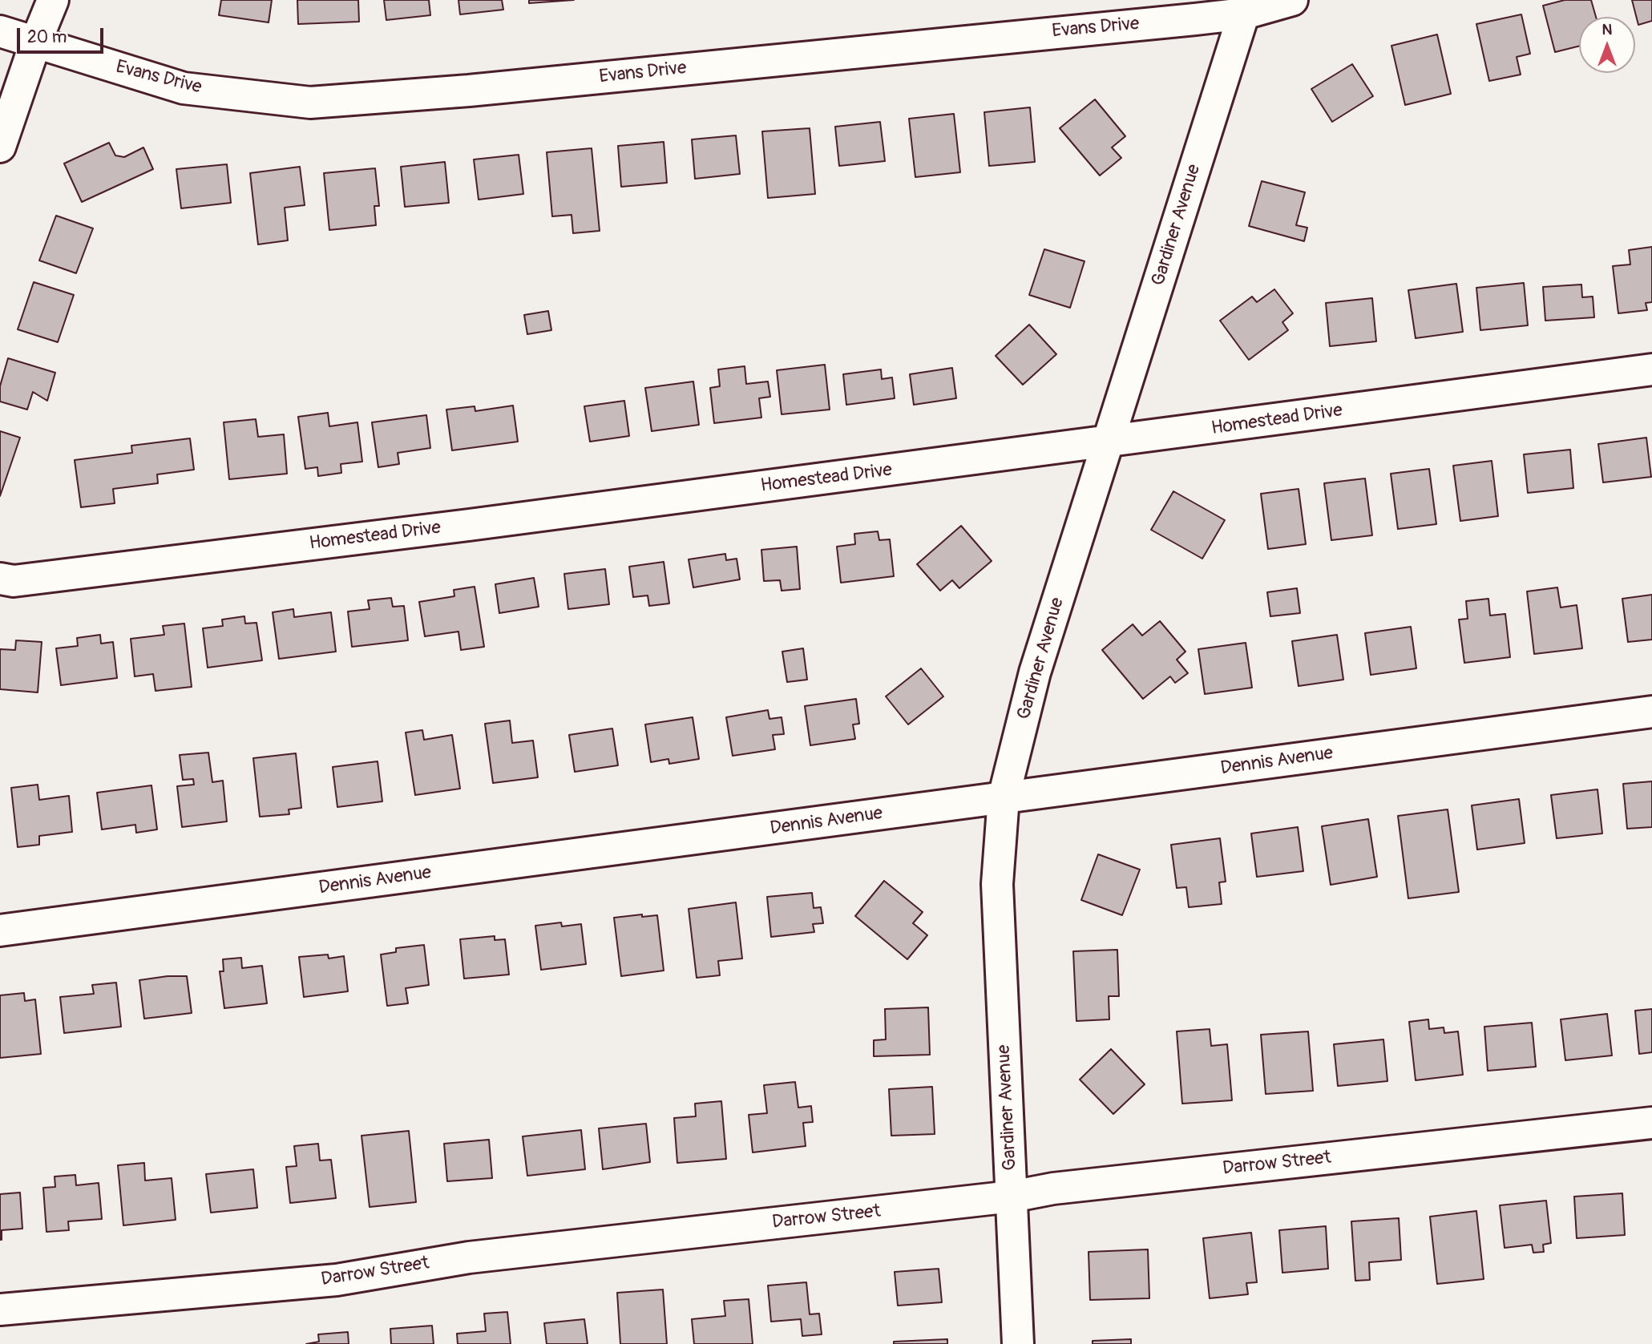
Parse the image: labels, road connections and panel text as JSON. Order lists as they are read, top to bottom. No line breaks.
{"streets":{"street":["Evans Drive","Gardiner Avenue","Homestead Drive","Dennis Avenue","Darrow Street"]},"crossings":[["Evans Drive","Gardiner Avenue"],["Gardiner Avenue","Homestead Drive"],["Gardiner Avenue","Dennis Avenue"],["Gardiner Avenue","Darrow Street"]],"scale_bar":"20 m","north":"top"}
